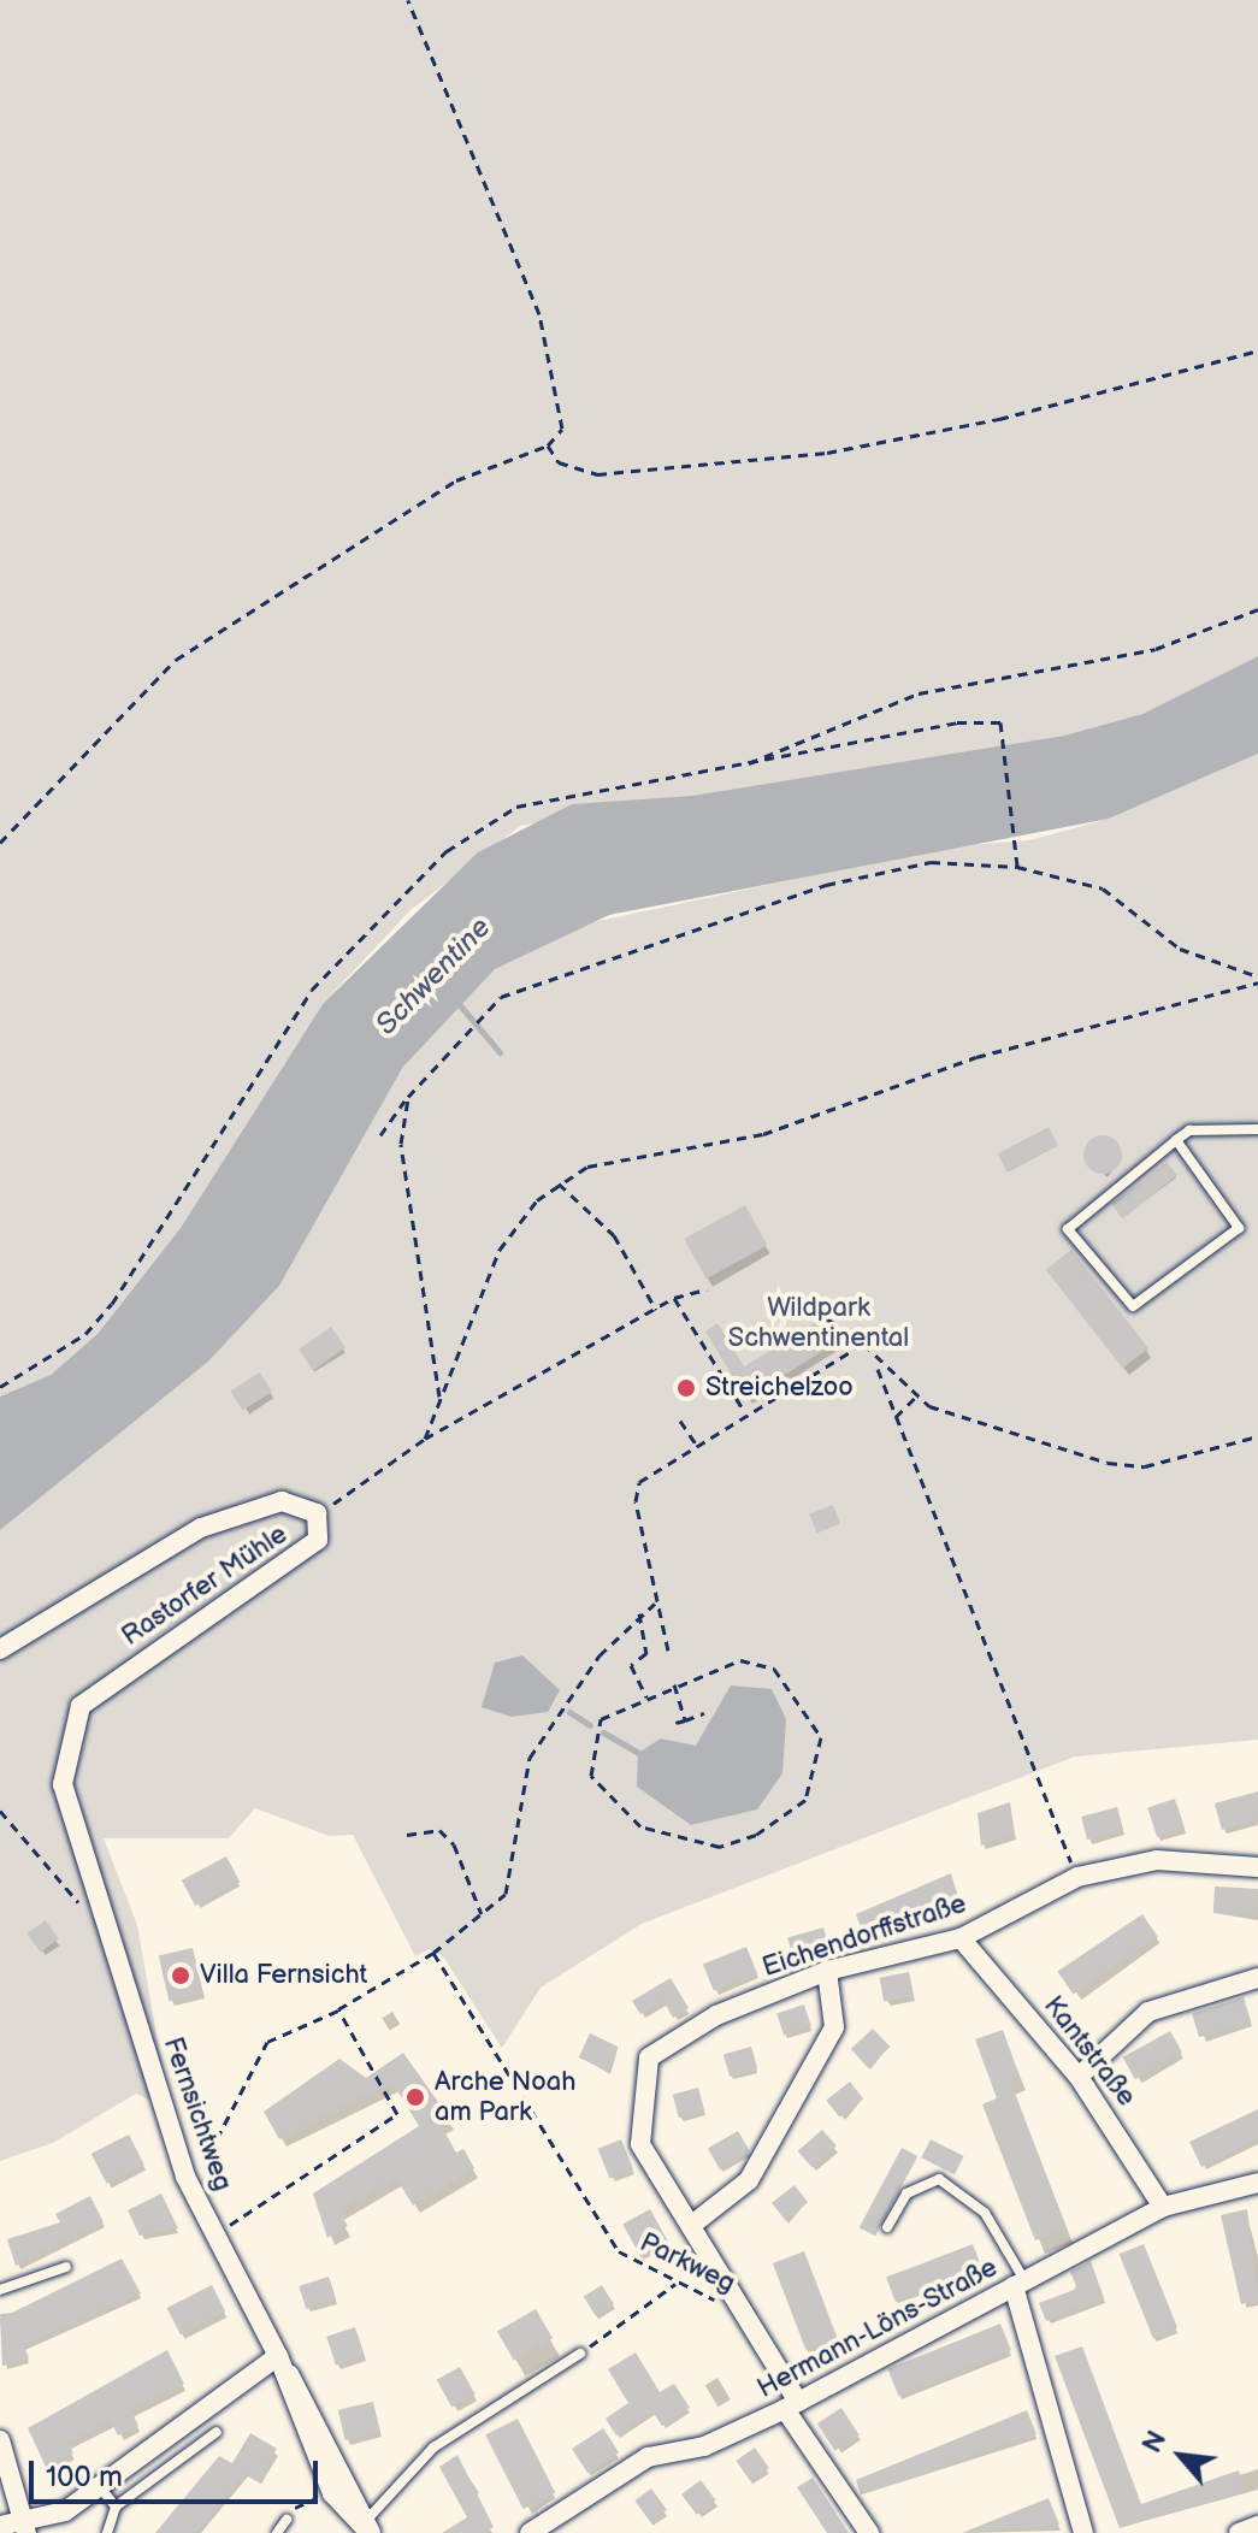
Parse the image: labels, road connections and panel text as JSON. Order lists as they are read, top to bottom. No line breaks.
{"streets":{"street":["Rastorfer Mühle","Eichendorffstraße","Kantstraße","Fernsichtweg","Hermann-Löns-Straße"],"path":["Parkweg"]},"crossings":[["Rastorfer Mühle","Fernsichtweg"],["Eichendorffstraße","Kantstraße"],["Eichendorffstraße","Parkweg"],["Eichendorffstraße","Hermann-Löns-Straße"],["Kantstraße","Hermann-Löns-Straße"]],"water":["Schwentine"],"parks":["Wildpark Schwentinental"],"places":["Streichelzoo","Villa Fernsicht","Arche Noah am Park"],"scale_bar":"100 m","north":"top left"}
